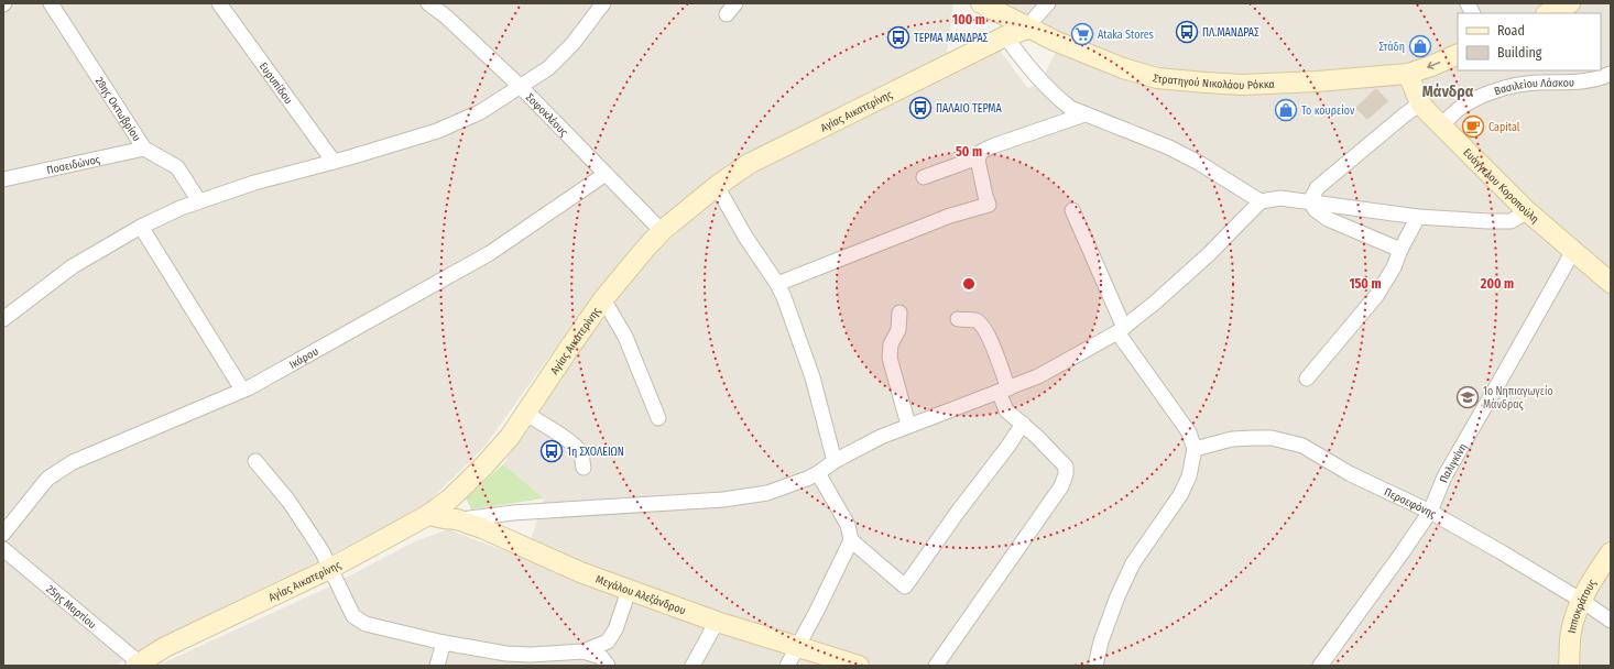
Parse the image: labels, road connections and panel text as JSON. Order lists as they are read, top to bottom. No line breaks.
{"streets":{"street":["Στρατηγού Νικολάου Ρόκκα","Ευρυπίδου","Βασιλείου Λάσκου","28ης Οκτωβρίου","Αγίας Αικατερίνης","Σοφοκλέους","Ποσειδώνος","Ευάγγελου Κοροπούλη","Ικάρου","Παλιγκίνη","Περσεφόνης","Μεγάλου Αλεξάνδρου","25ης Μαρτίου","Ιπποκράτους"]},"crossings":[["Στρατηγού Νικολάου Ρόκκα","Αγίας Αικατερίνης"],["Στρατηγού Νικολάου Ρόκκα","Ευάγγελου Κοροπούλη"],["Βασιλείου Λάσκου","Ευάγγελου Κοροπούλη"],["28ης Οκτωβρίου","Ποσειδώνος"],["Αγίας Αικατερίνης","Σοφοκλέους"],["Αγίας Αικατερίνης","Μεγάλου Αλεξάνδρου"],["Αγίας Αικατερίνης","25ης Μαρτίου"],["Σοφοκλέους","Ικάρου"],["Ευάγγελου Κοροπούλη","Παλιγκίνη"],["Παλιγκίνη","Περσεφόνης"],["Περσεφόνης","Ιπποκράτους"]],"districts":["Μάνδρα"],"places":{"bus stop":["ΠΛ.ΜΑΝΔΡΑΣ","ΤΕΡΜΑ ΜΑΝΔΡΑΣ","ΠΑΛΑΙΟ ΤΕΡΜΑ","1η ΣΧΟΛΕΙΩΝ"],"supermarket":["Ataka Stores"],"shop":["Στάδη","Το κουρείον"],"cafe":["Capital"],"school or university":["1ο Νηπιαγωγείο Μάνδρας"]},"legend":["Road","Building"],"rings":["100 m","50 m","150 m","200 m"]}
